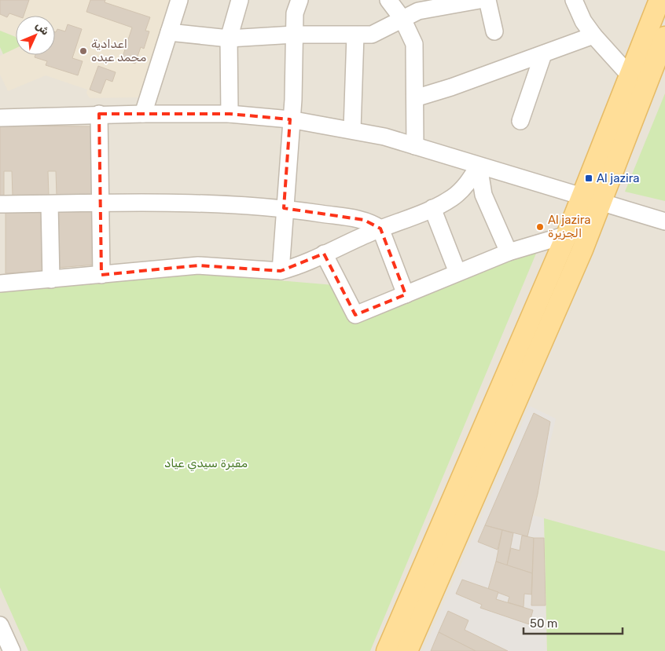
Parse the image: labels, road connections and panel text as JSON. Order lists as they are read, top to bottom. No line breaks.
{"parks":["مقبرة سيدي عياد"],"places":{"other":["اعدادية محمد عبده","Al jazira الجزيرة"],"transit":["Al jazira"]},"scale_bar":"50 m","north":"top right"}
